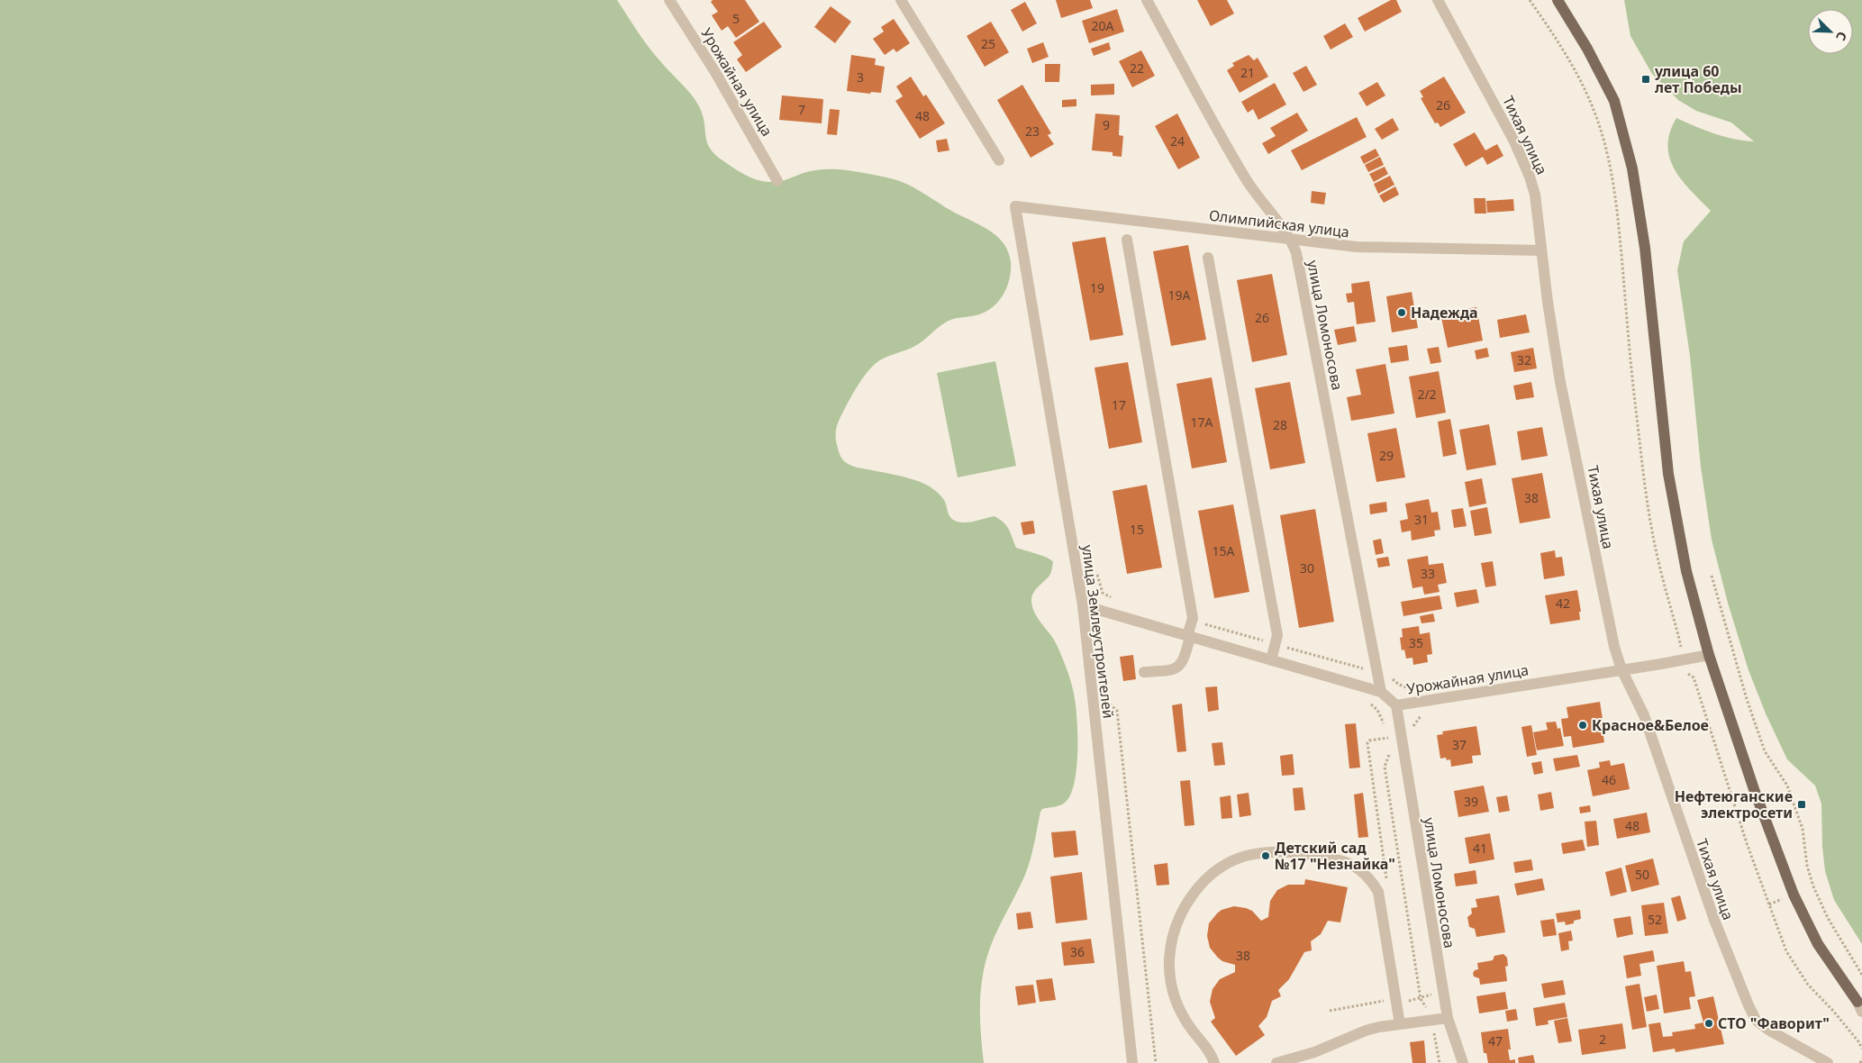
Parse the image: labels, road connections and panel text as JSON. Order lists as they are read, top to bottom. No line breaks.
{"streets":{"street":["Урожайная улица","Тихая улица","Олимпийская улица","улица Ломоносова","улица Землеустроителей"]},"crossings":[["Урожайная улица","Тихая улица"],["Урожайная улица","улица Ломоносова"],["Урожайная улица","улица Землеустроителей"],["Тихая улица","Олимпийская улица"],["Олимпийская улица","улица Ломоносова"],["Олимпийская улица","улица Землеустроителей"]],"places":{"transit":["улица 60 лет Победы","Нефтеюганские электросети"],"other":["Надежда","Красное&Белое","Детский сад №17 \"Незнайка\"","СТО \"Фаворит\""]},"house_numbers":["5","20А","25","22","21","3","26","7","48","9","23","24","19","19А","26","32","2/2","17","17А","28","29","38","31","15","15А","30","33","42","35","37","46","39","48","41","50","52","36","38","2","47"],"north":"bottom right"}
